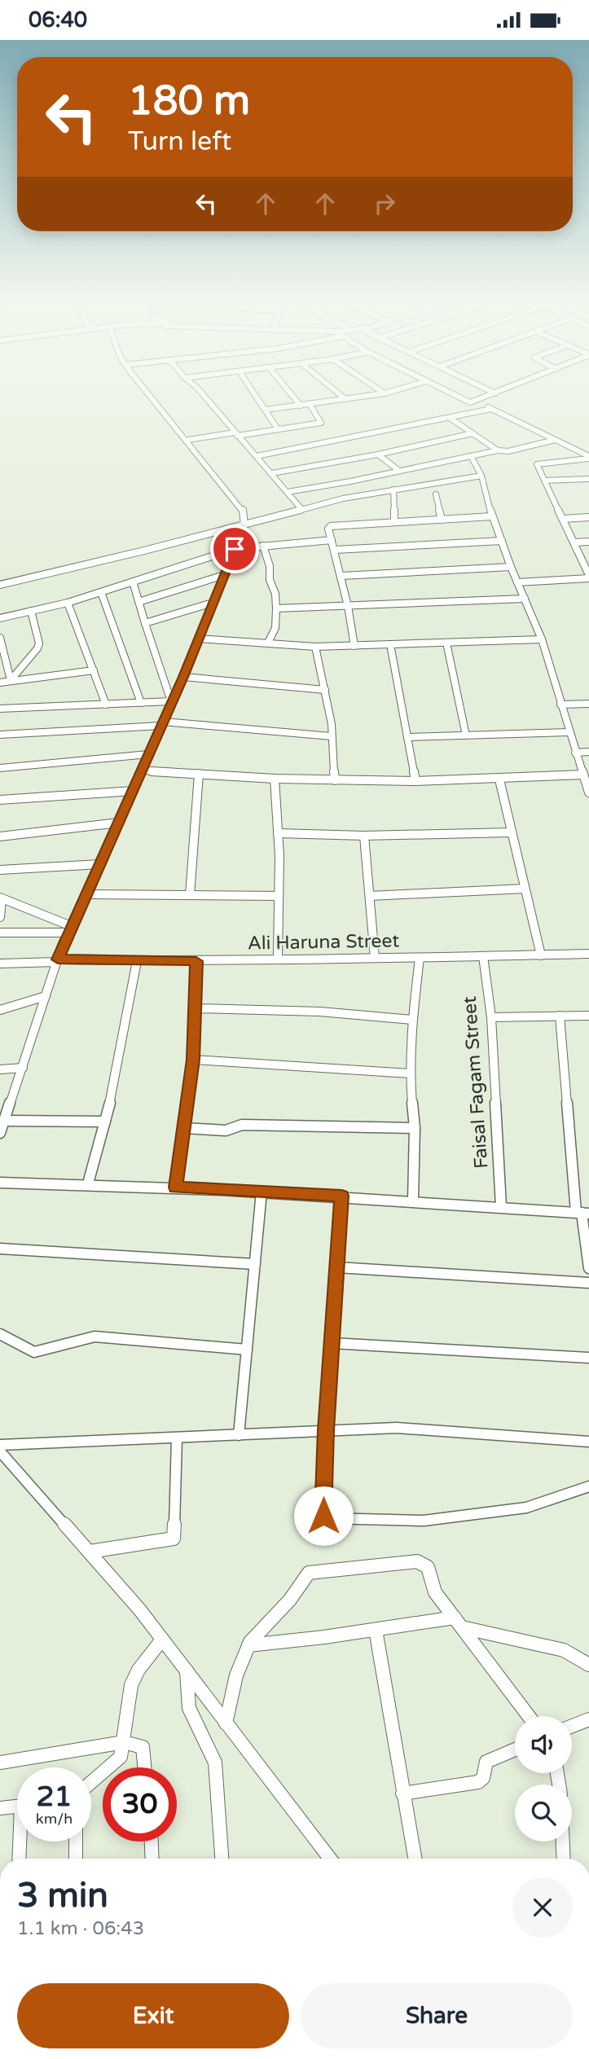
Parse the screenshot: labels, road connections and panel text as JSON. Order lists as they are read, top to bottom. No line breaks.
{"streets":{"street":["Ali Haruna Street","Faisal Fagam Street"]},"crossings":[["Ali Haruna Street","Faisal Fagam Street"]],"page":{"status":"06:40","turn":["180 m","Turn left"],"speed":"21 km/h","limit":"30","heading":["3 min","1.1 km · 06:43"],"buttons":["Exit","Share"]}}
